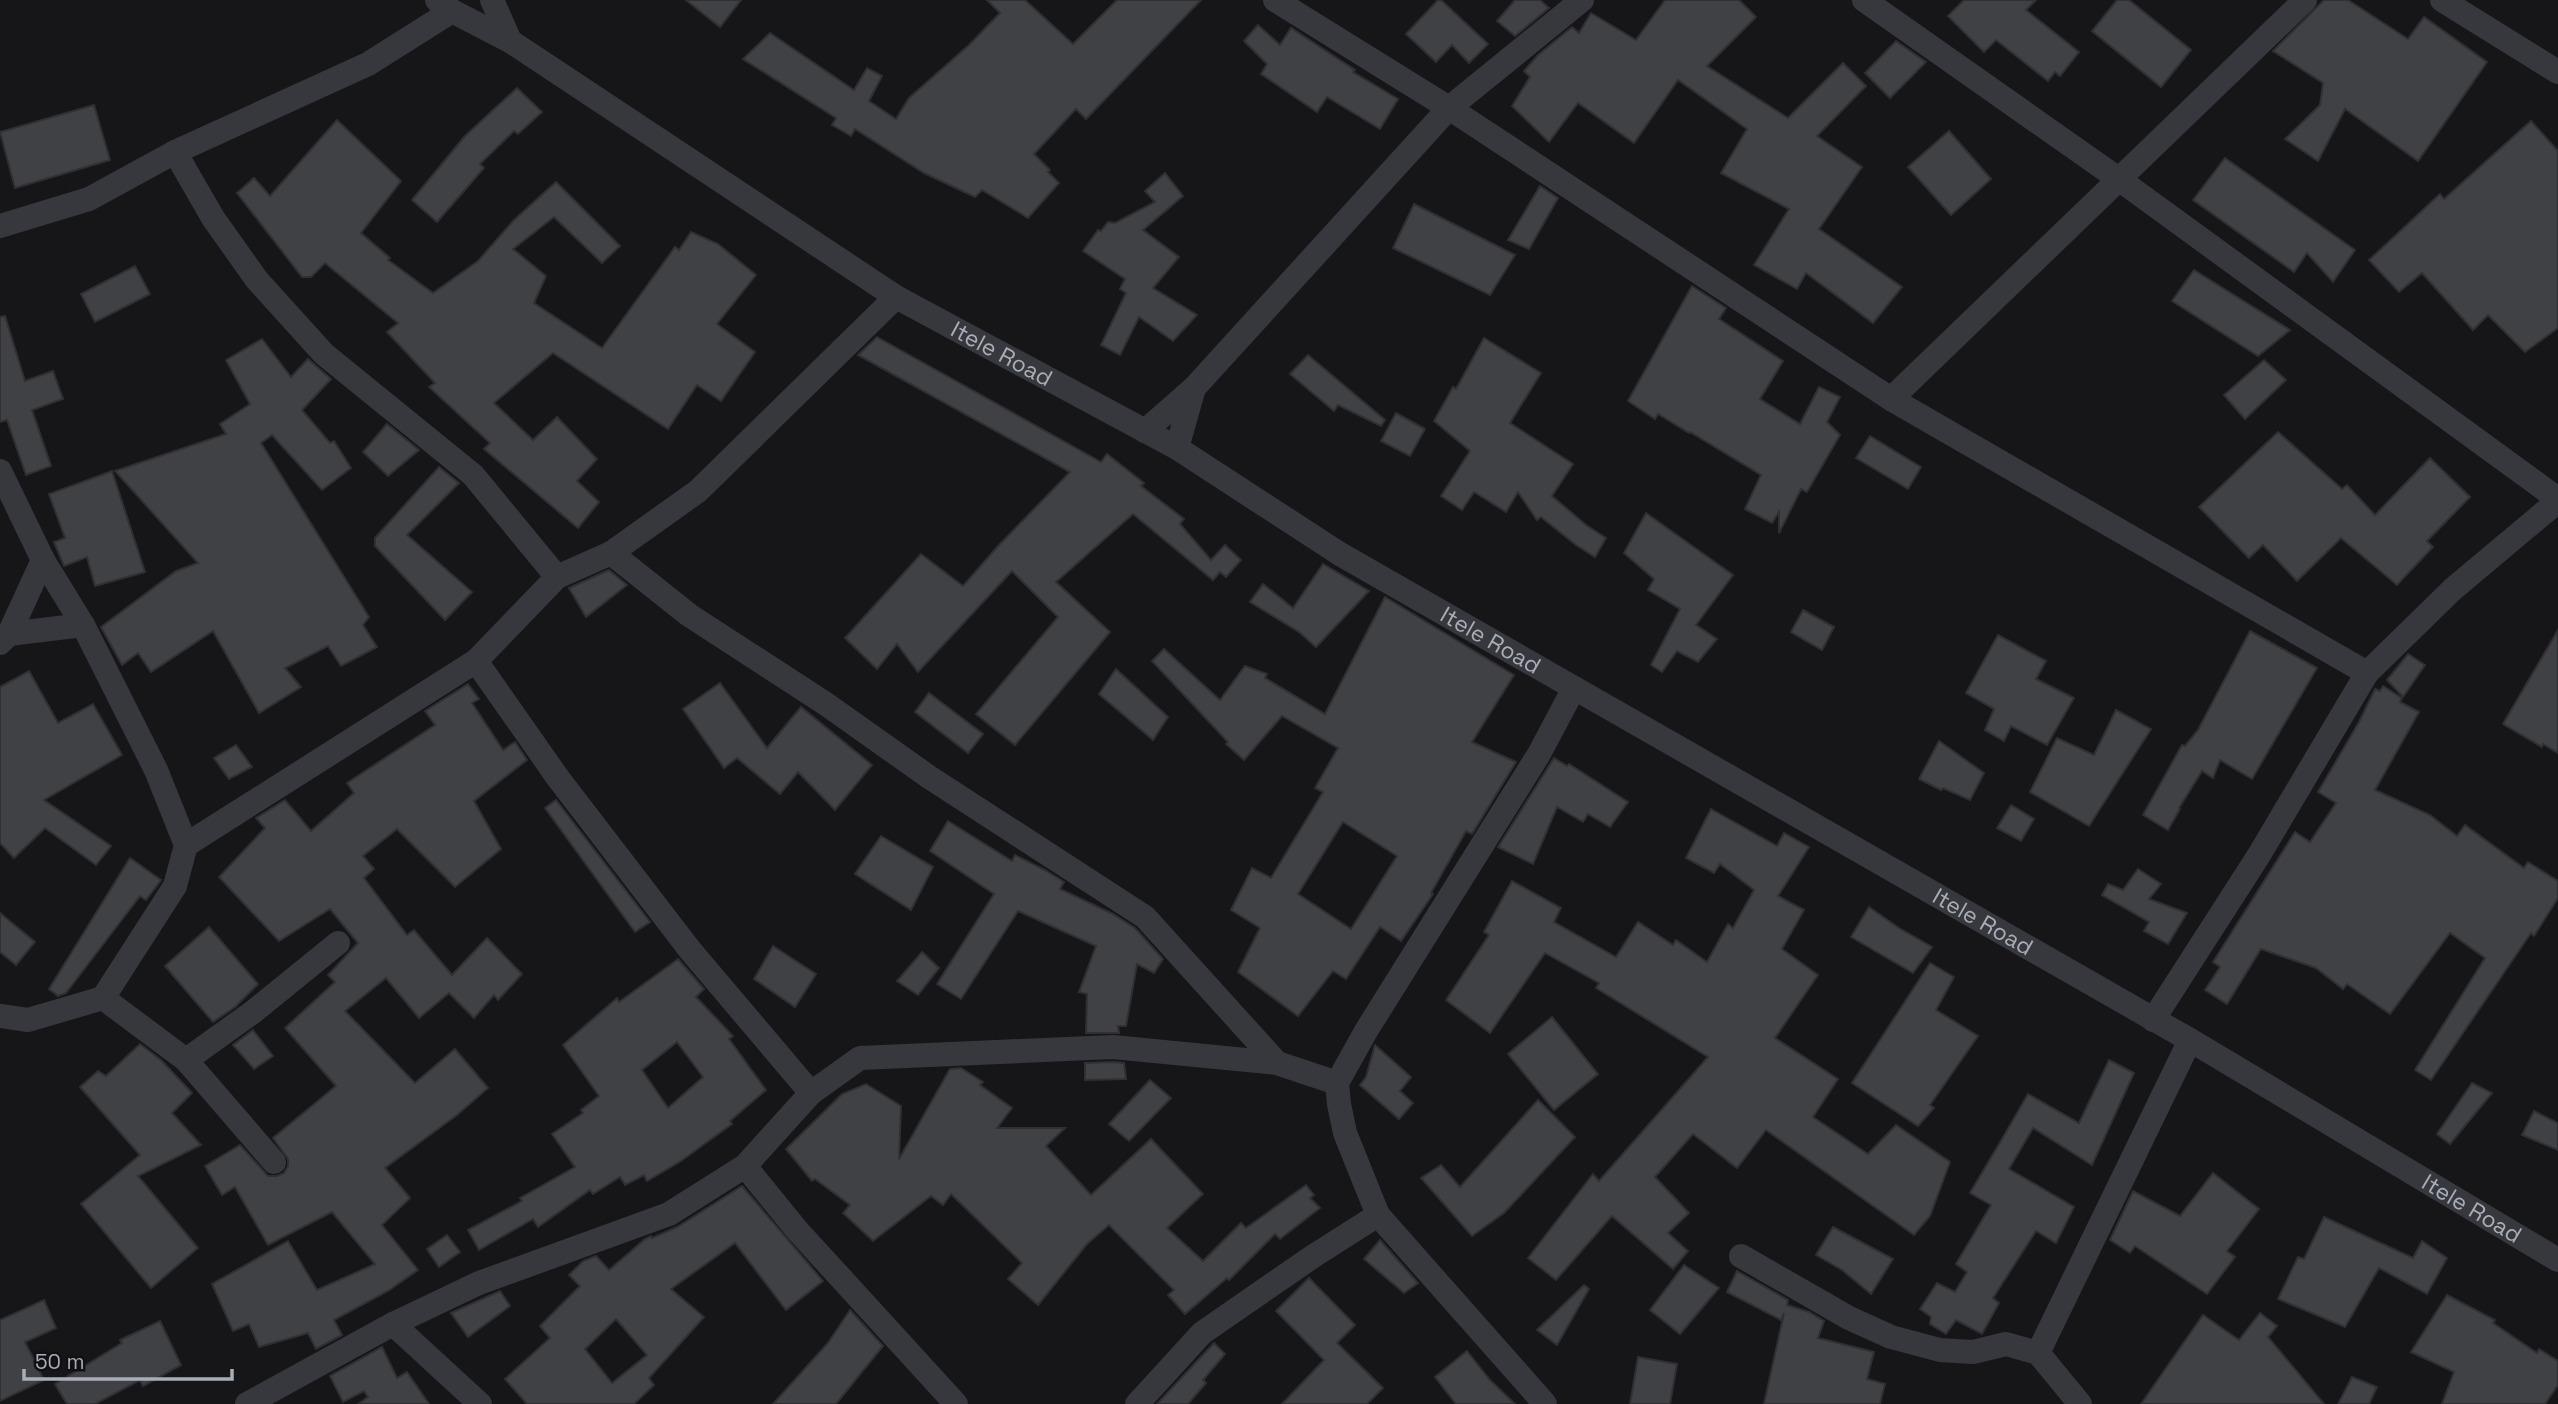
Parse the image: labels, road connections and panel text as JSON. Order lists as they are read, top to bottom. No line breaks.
{"streets":{"street":["Itele Road"]},"scale_bar":"50 m"}
